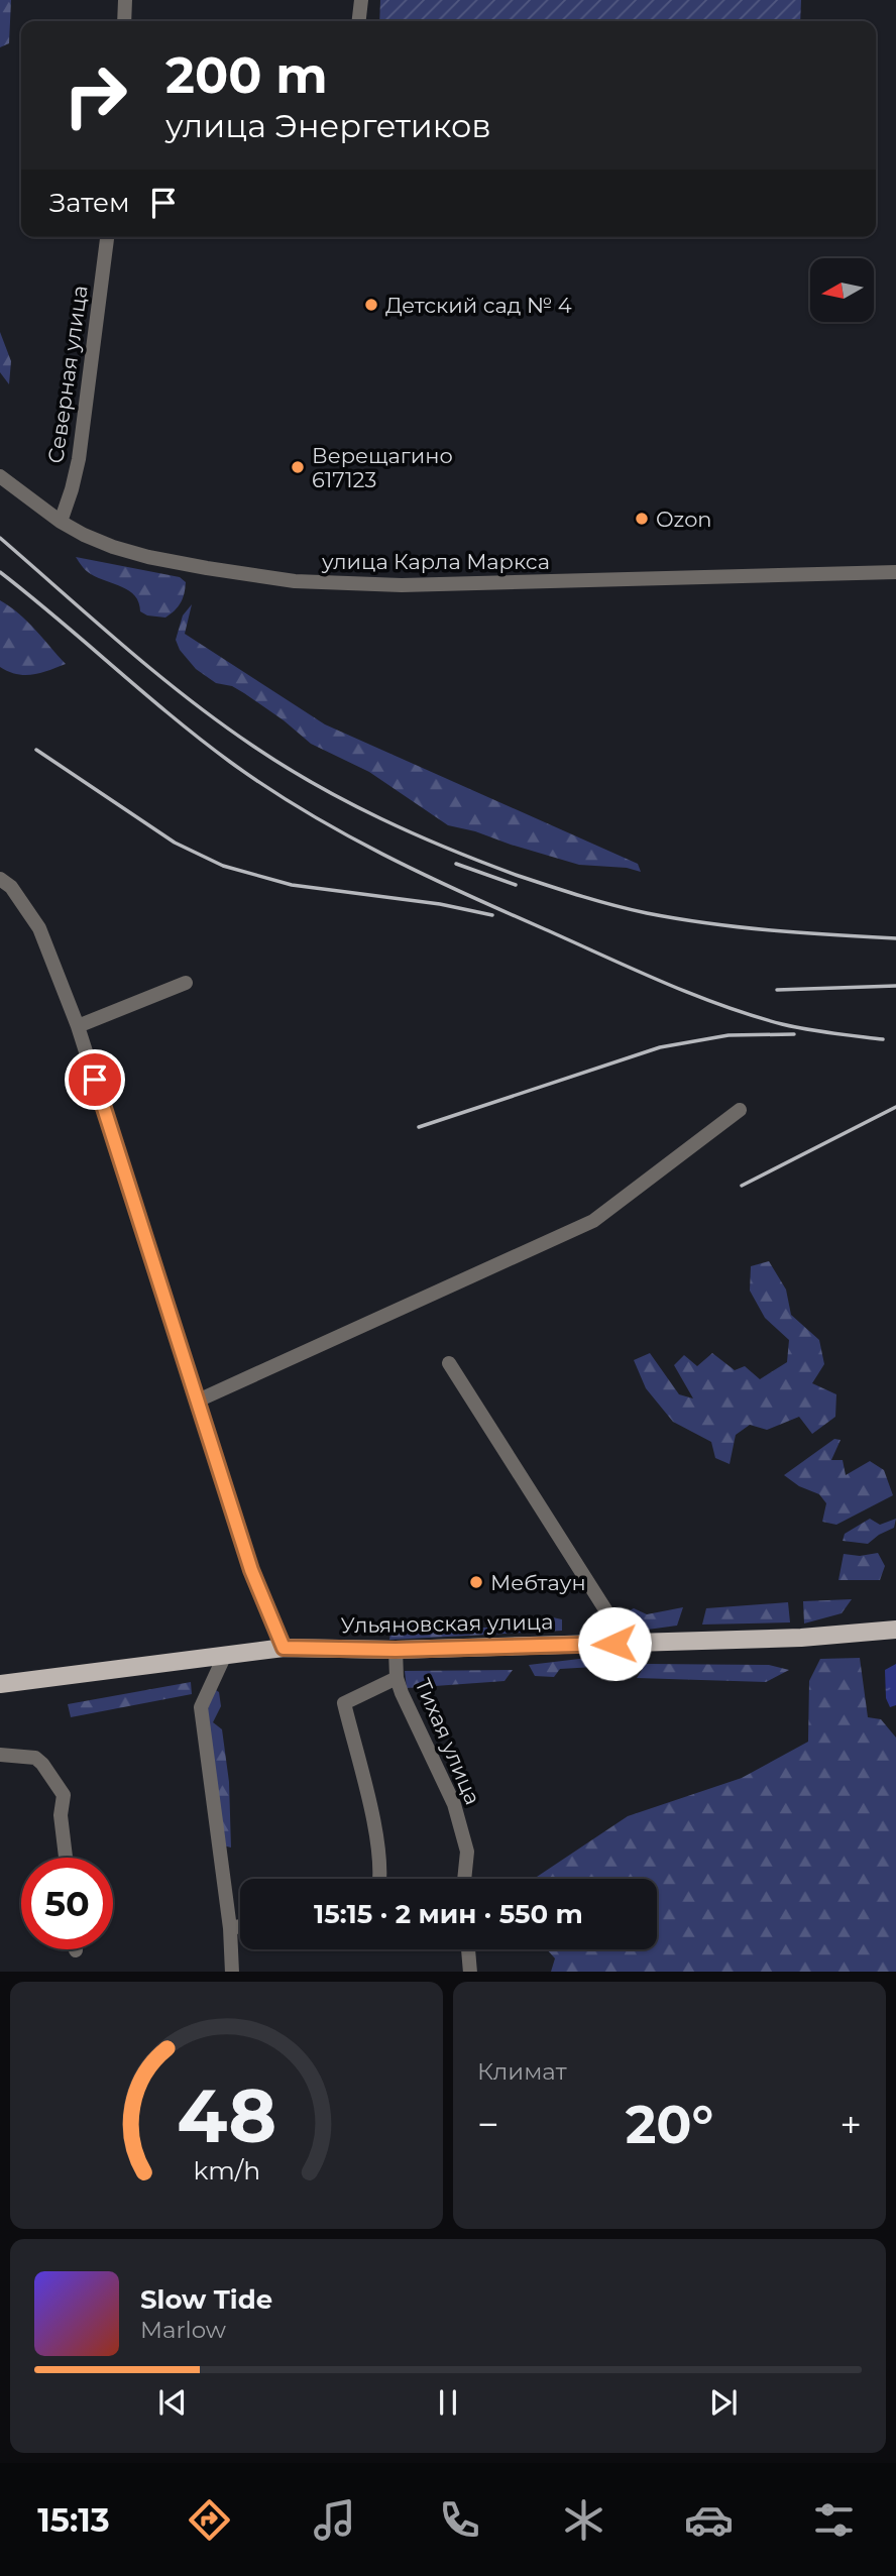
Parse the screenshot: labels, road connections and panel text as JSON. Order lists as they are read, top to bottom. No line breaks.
{"streets":{"main road":["Ульяновская улица"],"street":["Северная улица","улица Карла Маркса","Тихая улица"]},"crossings":[["Северная улица","улица Карла Маркса"],["Ульяновская улица","Тихая улица"]],"places":["Детский сад № 4","Верещагино 617123","Ozon","Мебтаун"],"north":"left","page":{"turn":["200 m","улица Энергетиков"],"then":"Затем","limit":"50","trip":"15:15 · 2 мин · 550 m","tile":"Климат","heat":["−","20°","+"],"song":["Slow Tide","Marlow"],"tabs":"15:13","gauge":["48","km/h"]}}
